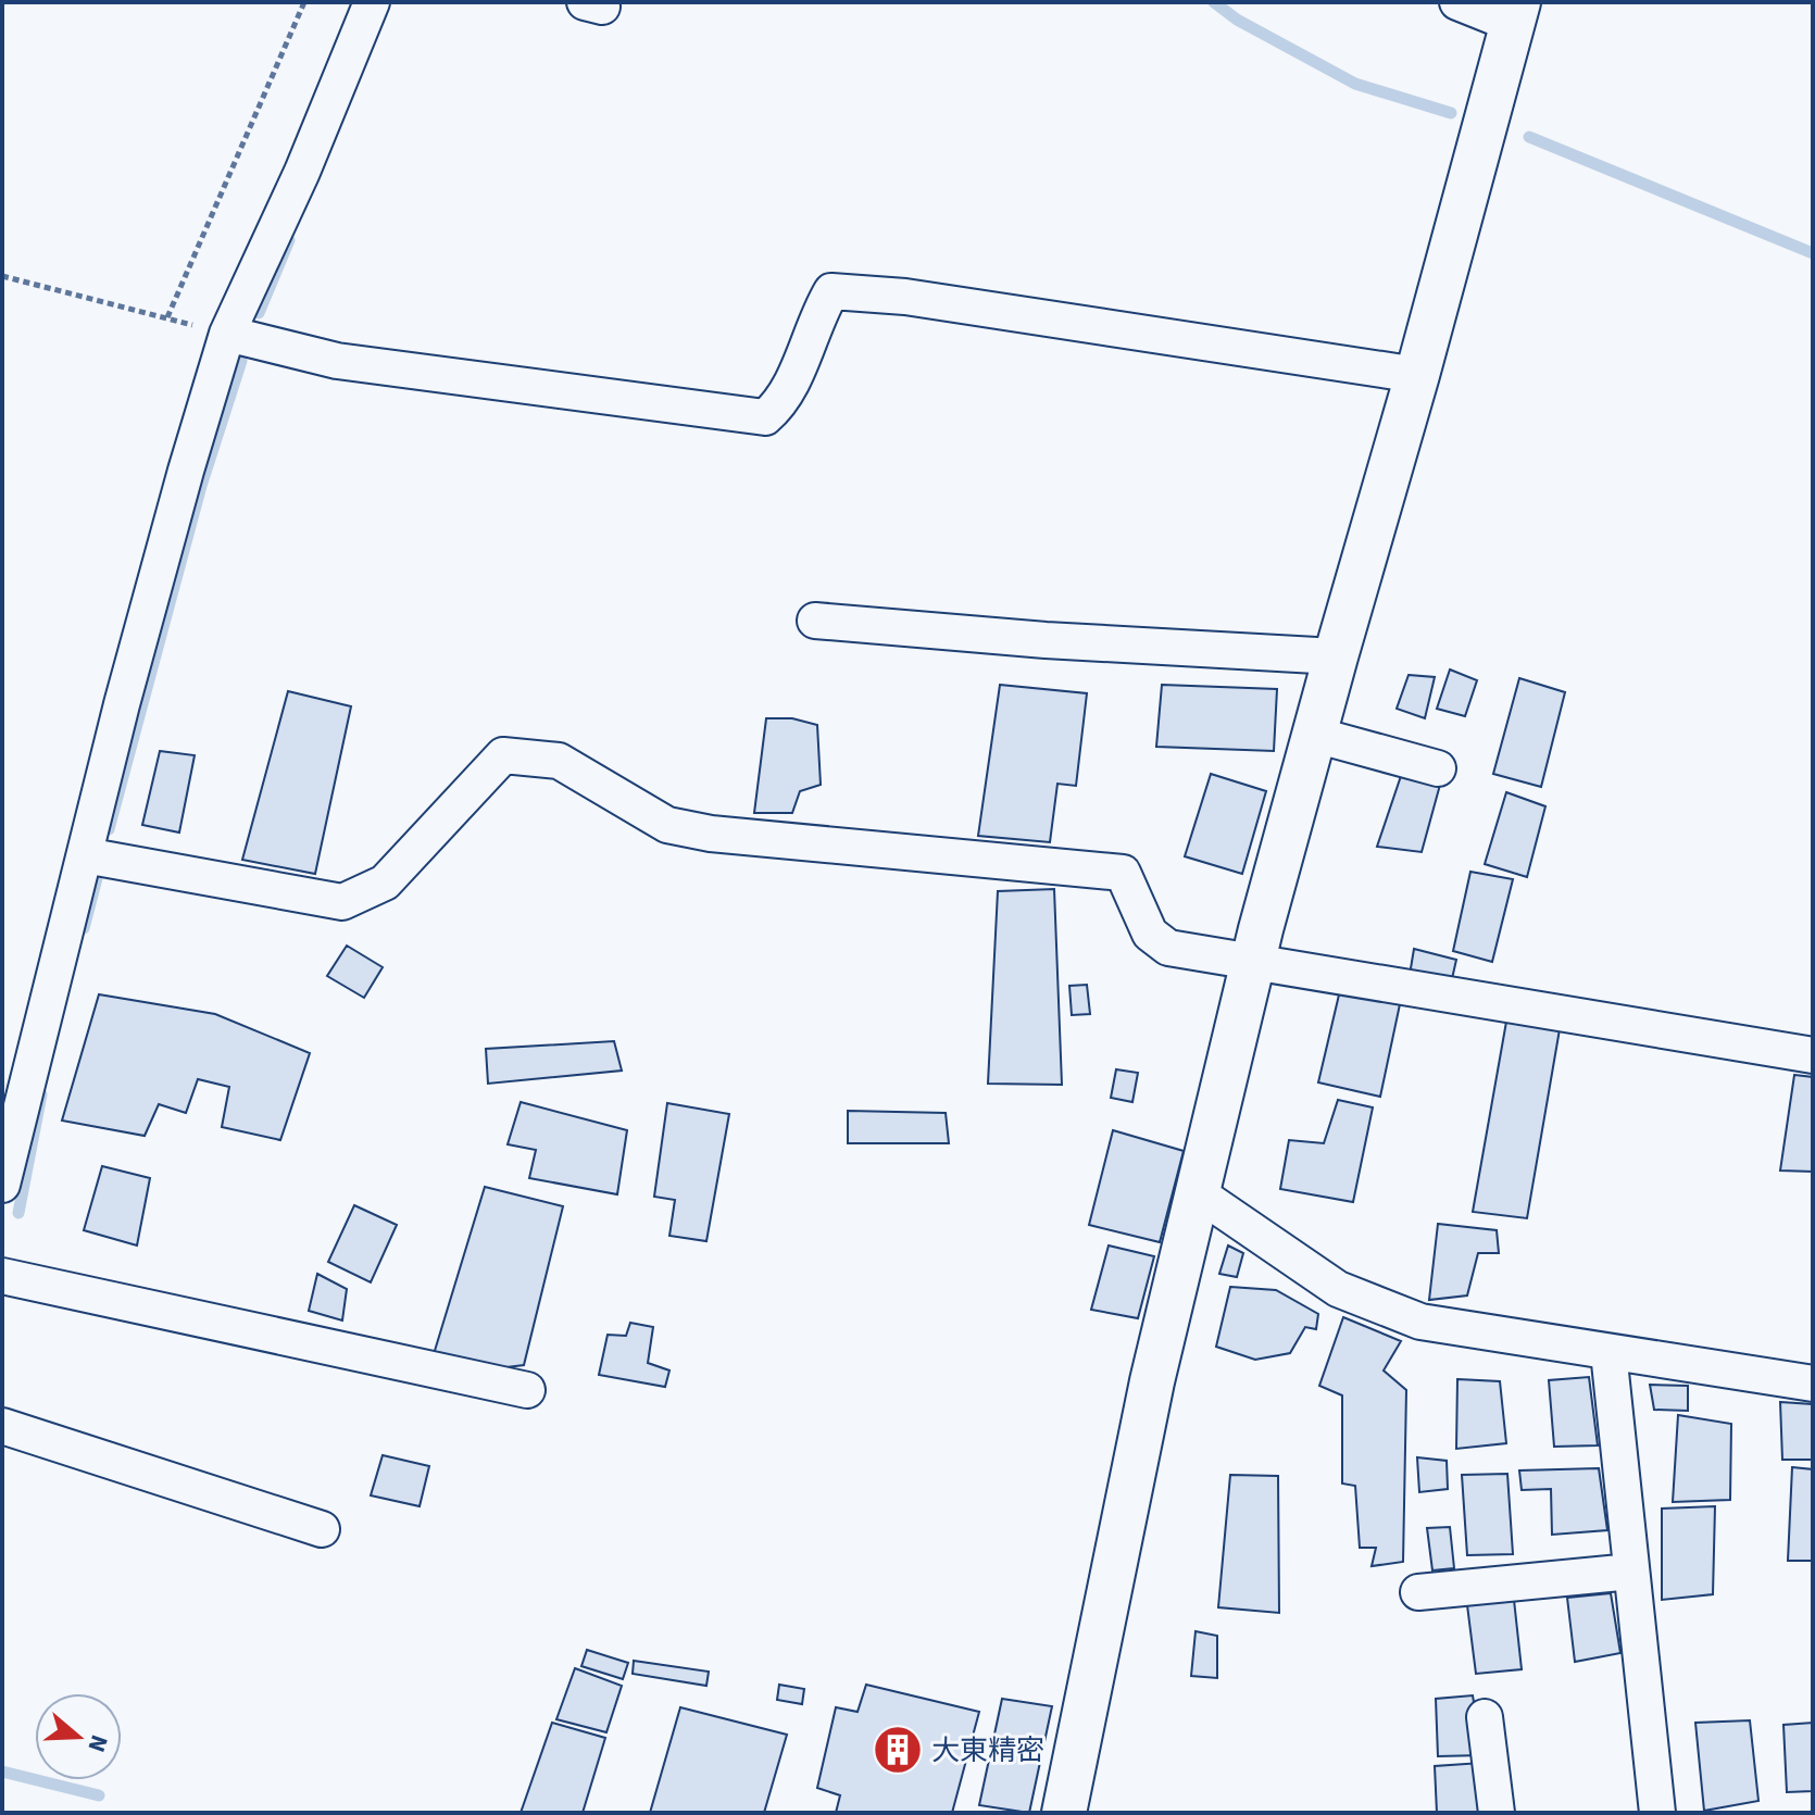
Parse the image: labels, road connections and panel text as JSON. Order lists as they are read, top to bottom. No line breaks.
{"places":{"building":["大東精密"]},"north":"right"}
